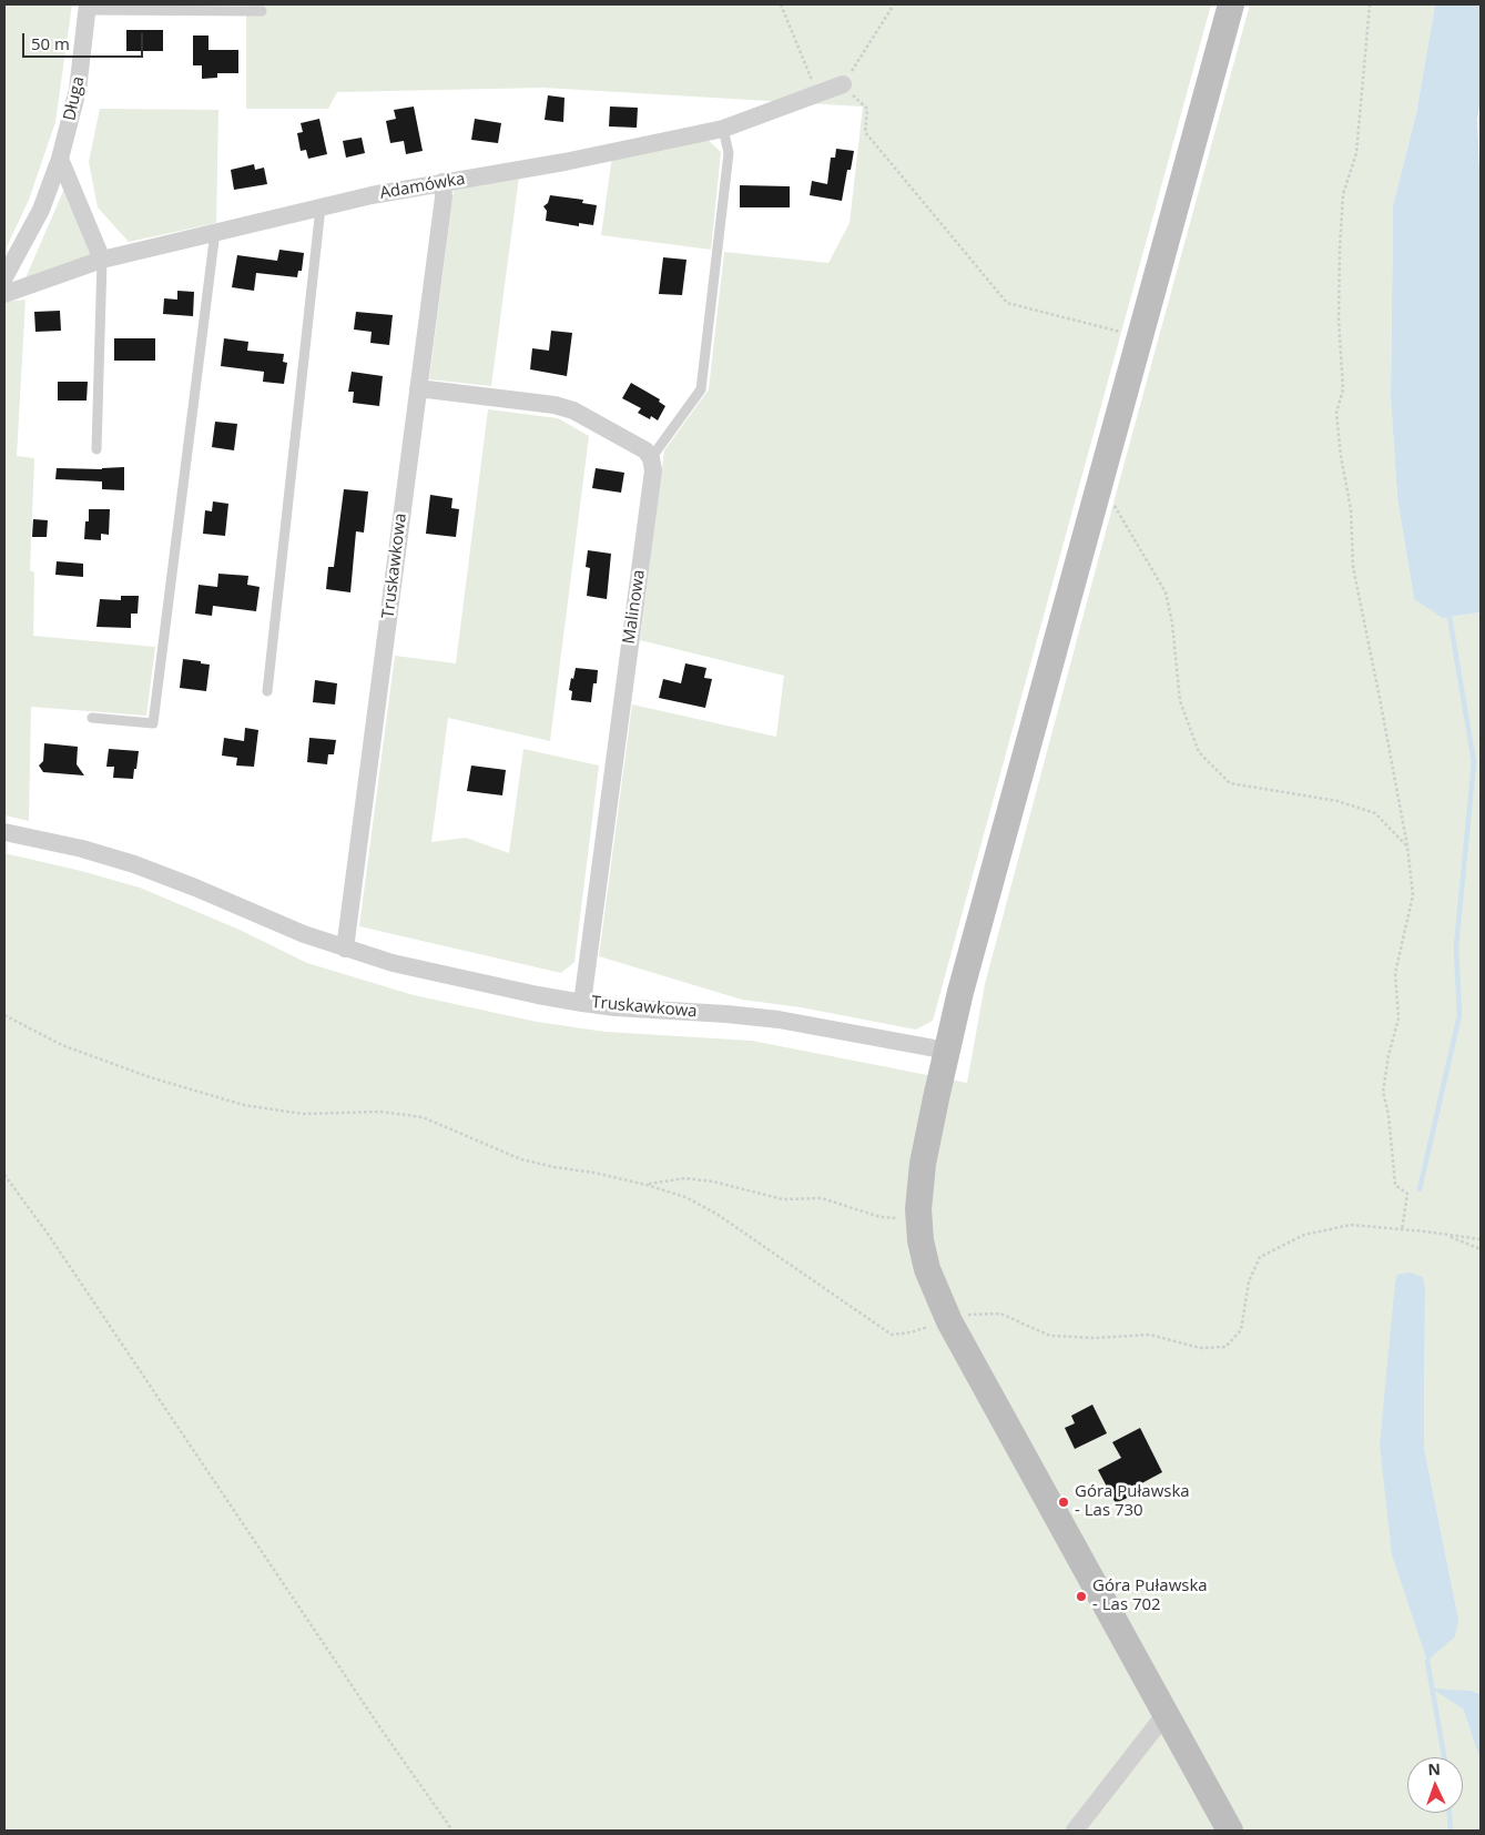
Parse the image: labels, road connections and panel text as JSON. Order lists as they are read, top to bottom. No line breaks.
{"streets":{"street":["Długa","Adamówka","Truskawkowa","Malinowa"]},"crossings":[["Adamówka","Truskawkowa"],["Truskawkowa","Malinowa"]],"places":["Góra Puławska - Las 730","Góra Puławska - Las 702"],"scale_bar":"50 m","north":"top"}
